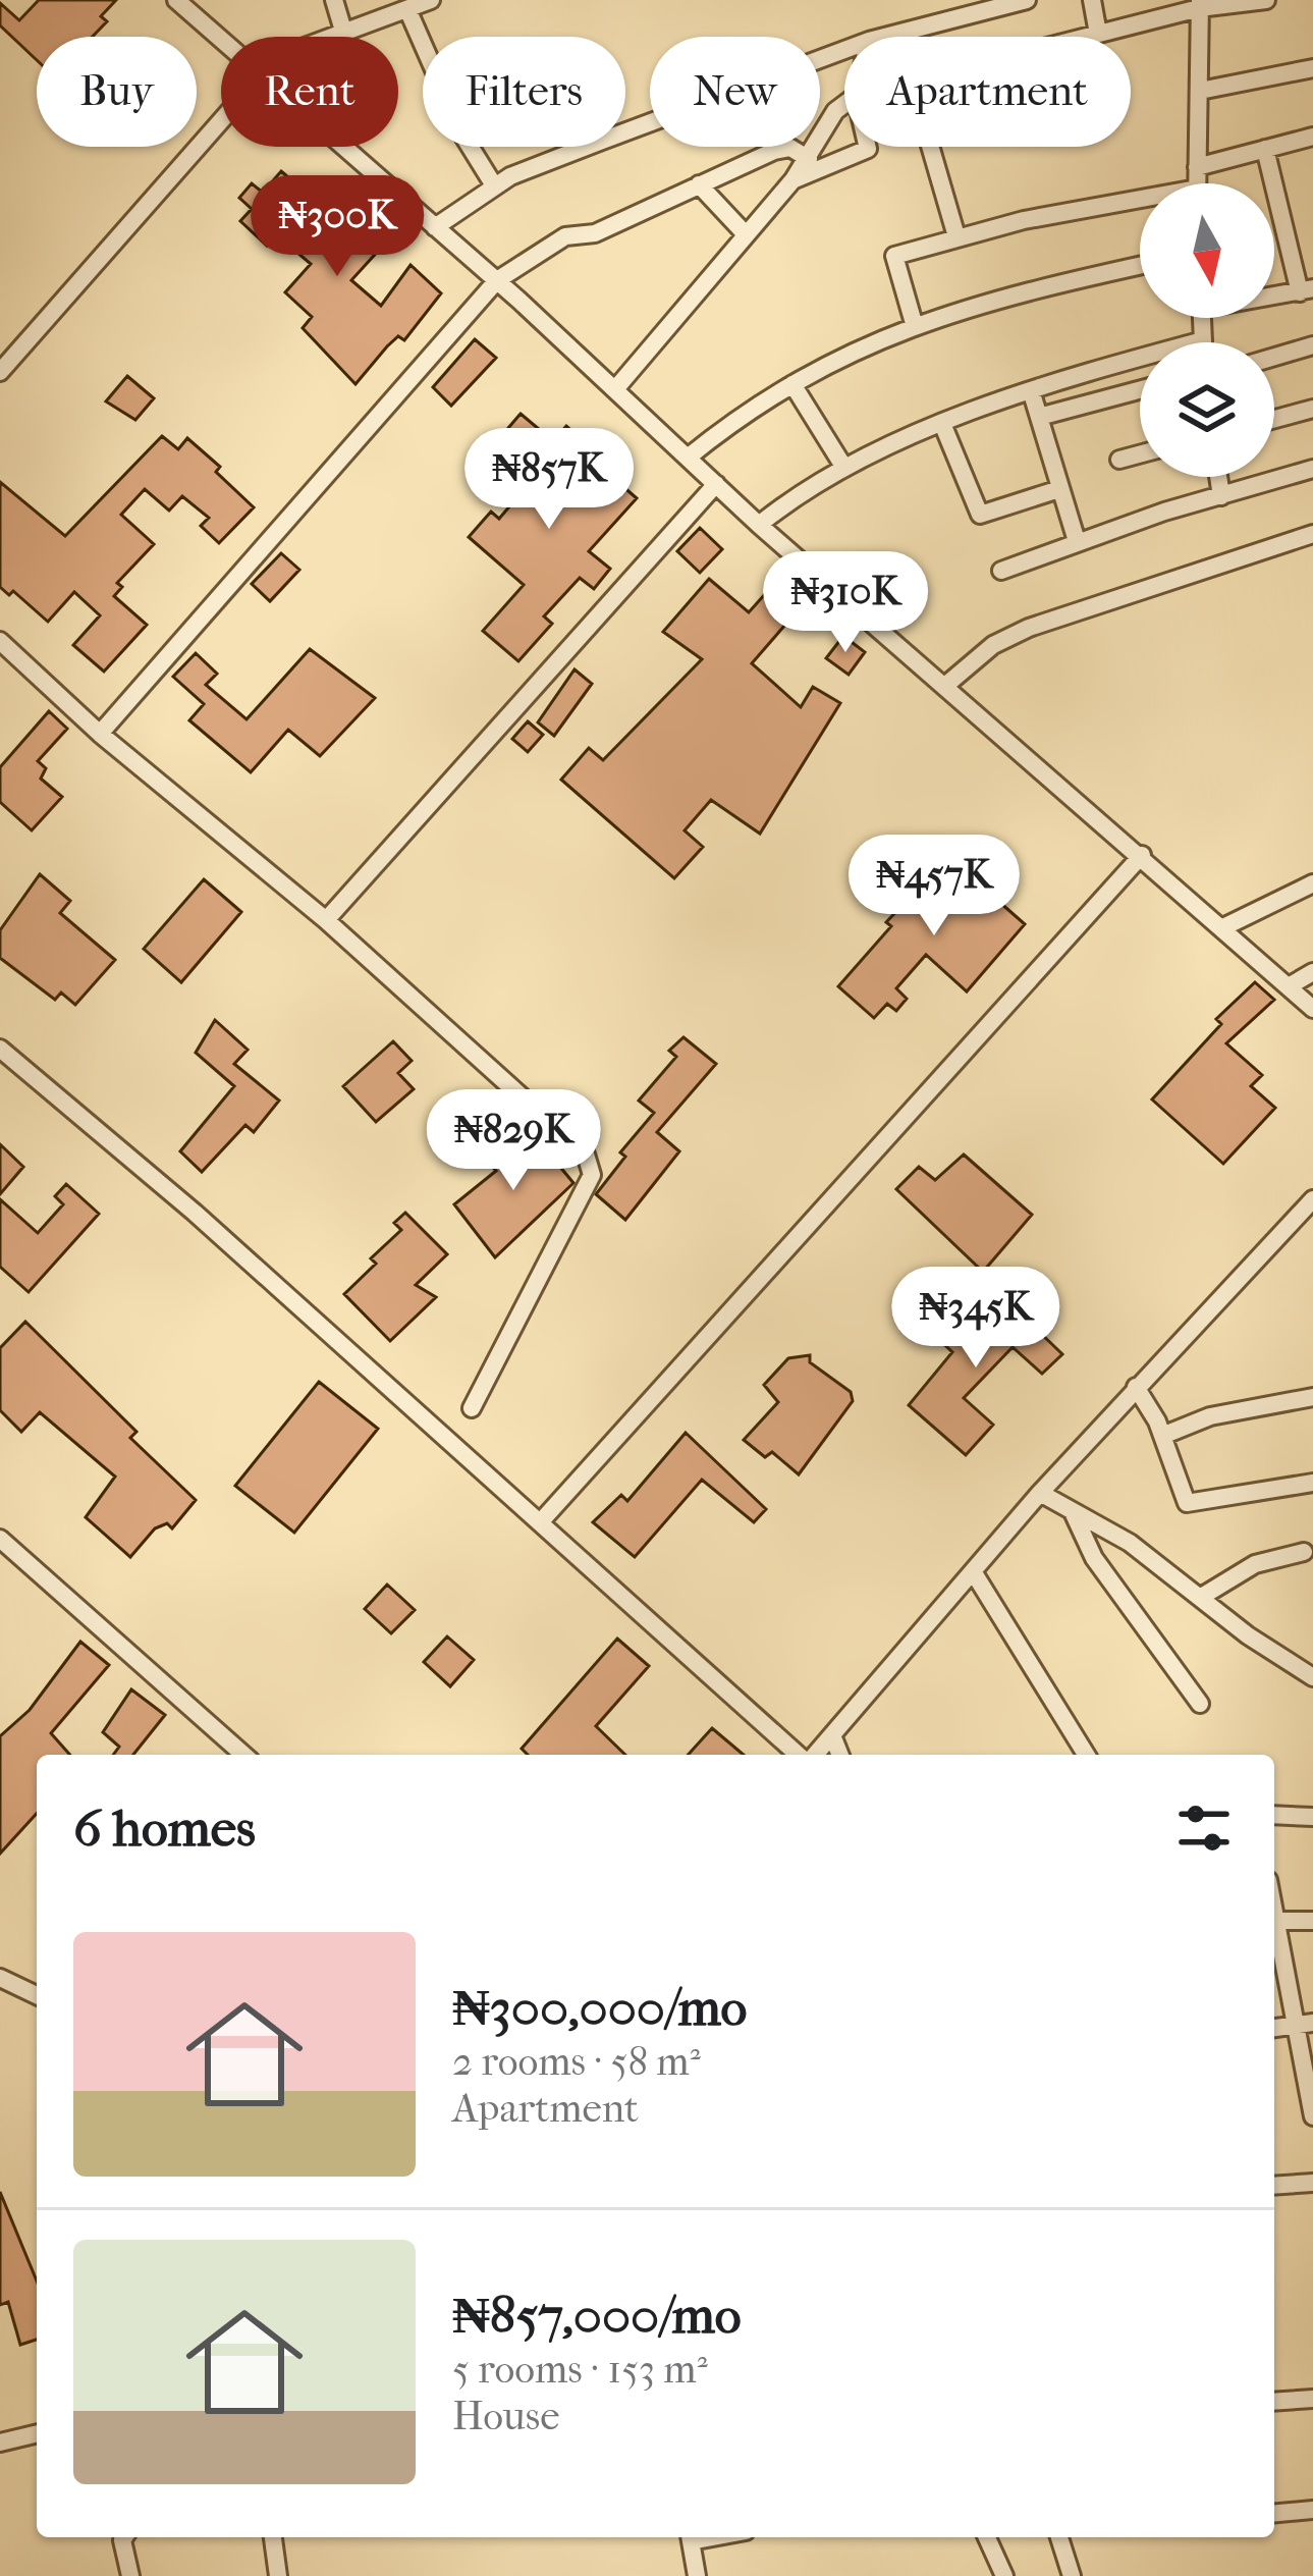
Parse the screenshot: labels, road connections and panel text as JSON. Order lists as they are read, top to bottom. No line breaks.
{"north":"bottom","page":{"chip":["Buy","Rent","Filters","New","Apartment"],"price":["₦300K","₦857K","₦310K","₦457K","₦829K","₦345K"],"heading":"6 homes","list":[{"name":"₦300,000/mo","note":"2 rooms · 58 m² · Apartment"},{"name":"₦857,000/mo","note":"5 rooms · 153 m² · House"}]}}
